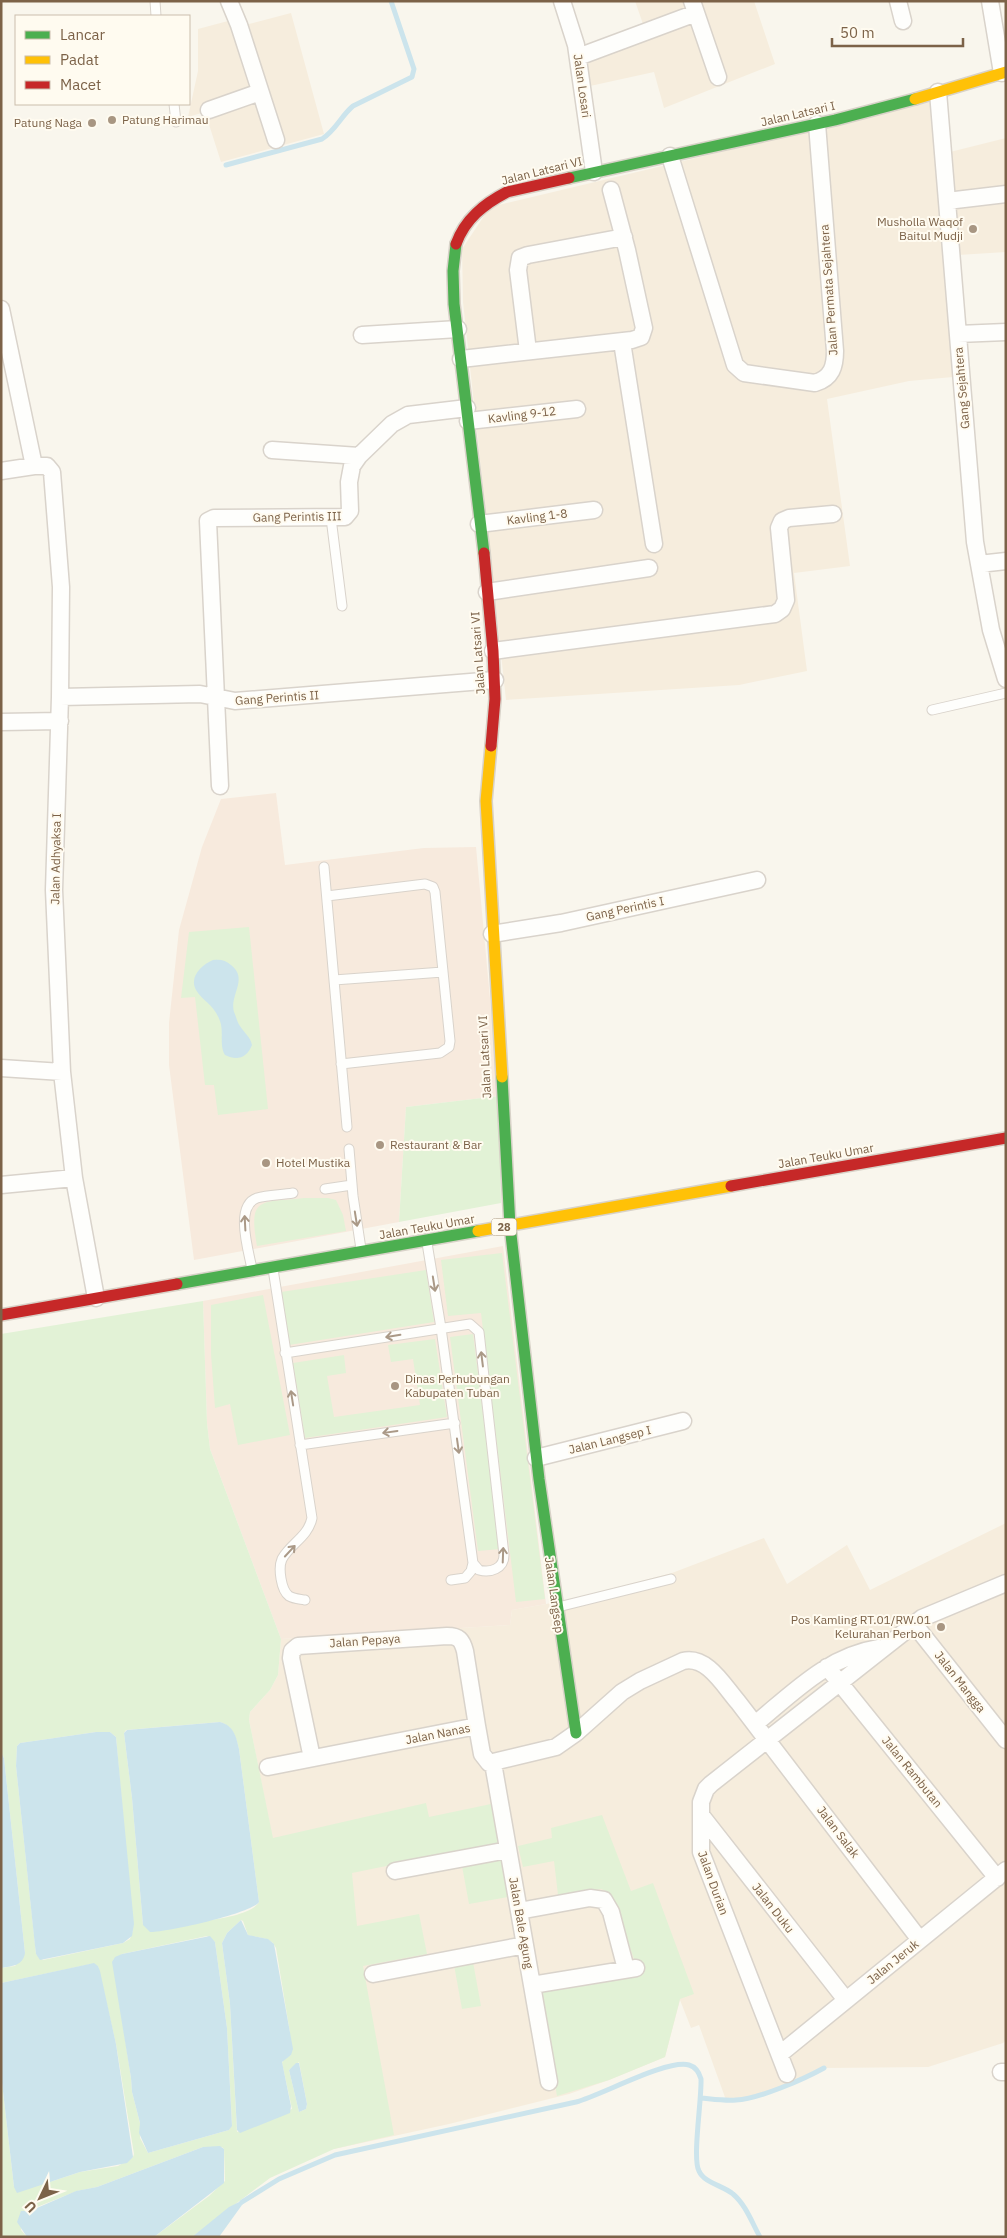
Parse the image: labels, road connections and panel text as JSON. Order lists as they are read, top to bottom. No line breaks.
{"streets":{"main road":["Jalan Latsari I","Jalan Latsari VI","Jalan Teuku Umar","28","Jalan Langsep"],"street":["Jalan Losari","Jalan Permata Sejahtera","Gang Sejahtera","Kavling 9-12","Gang Perintis III","Kavling 1-8","Gang Perintis II","Jalan Adhyaksa I","Gang Perintis I","Jalan Langsep I","Jalan Pepaya","Jalan Mangga","Jalan Nanas","Jalan Rambutan","Jalan Salak","Jalan Durian","Jalan Duku","Jalan Bale Agung","Jalan Jeruk"]},"crossings":[["Jalan Losari","Jalan Latsari I"],["Jalan Losari","Jalan Latsari VI"],["Jalan Latsari I","Jalan Latsari VI"],["Jalan Latsari I","Jalan Permata Sejahtera"],["Jalan Latsari I","Gang Sejahtera"],["Jalan Latsari VI","Kavling 9-12"],["Jalan Latsari VI","Gang Perintis III"],["Jalan Latsari VI","Kavling 1-8"],["Jalan Latsari VI","Gang Perintis II"],["Jalan Latsari VI","Gang Perintis I"],["Jalan Latsari VI","Jalan Teuku Umar"],["Jalan Latsari VI","Jalan Langsep"],["Kavling 9-12","Gang Perintis III"],["Gang Perintis III","Gang Perintis II"],["Gang Perintis II","Jalan Adhyaksa I"],["Jalan Adhyaksa I","Jalan Teuku Umar"],["Jalan Teuku Umar","Jalan Langsep"],["Jalan Langsep I","Jalan Langsep"],["Jalan Pepaya","Jalan Nanas"],["Jalan Mangga","Jalan Durian"],["Jalan Nanas","Jalan Bale Agung"],["Jalan Rambutan","Jalan Durian"],["Jalan Rambutan","Jalan Jeruk"],["Jalan Salak","Jalan Durian"],["Jalan Salak","Jalan Jeruk"],["Jalan Durian","Jalan Duku"],["Jalan Durian","Jalan Jeruk"],["Jalan Duku","Jalan Jeruk"]],"places":["Patung Harimau","Patung Naga","Musholla Waqof Baitul Mudji","Restaurant & Bar","Hotel Mustika","Dinas Perhubungan Kabupaten Tuban","Pos Kamling RT.01/RW.01 Kelurahan Perbon"],"legend":["Lancar","Padat","Macet"],"scale_bar":"50 m","north":"bottom left"}
